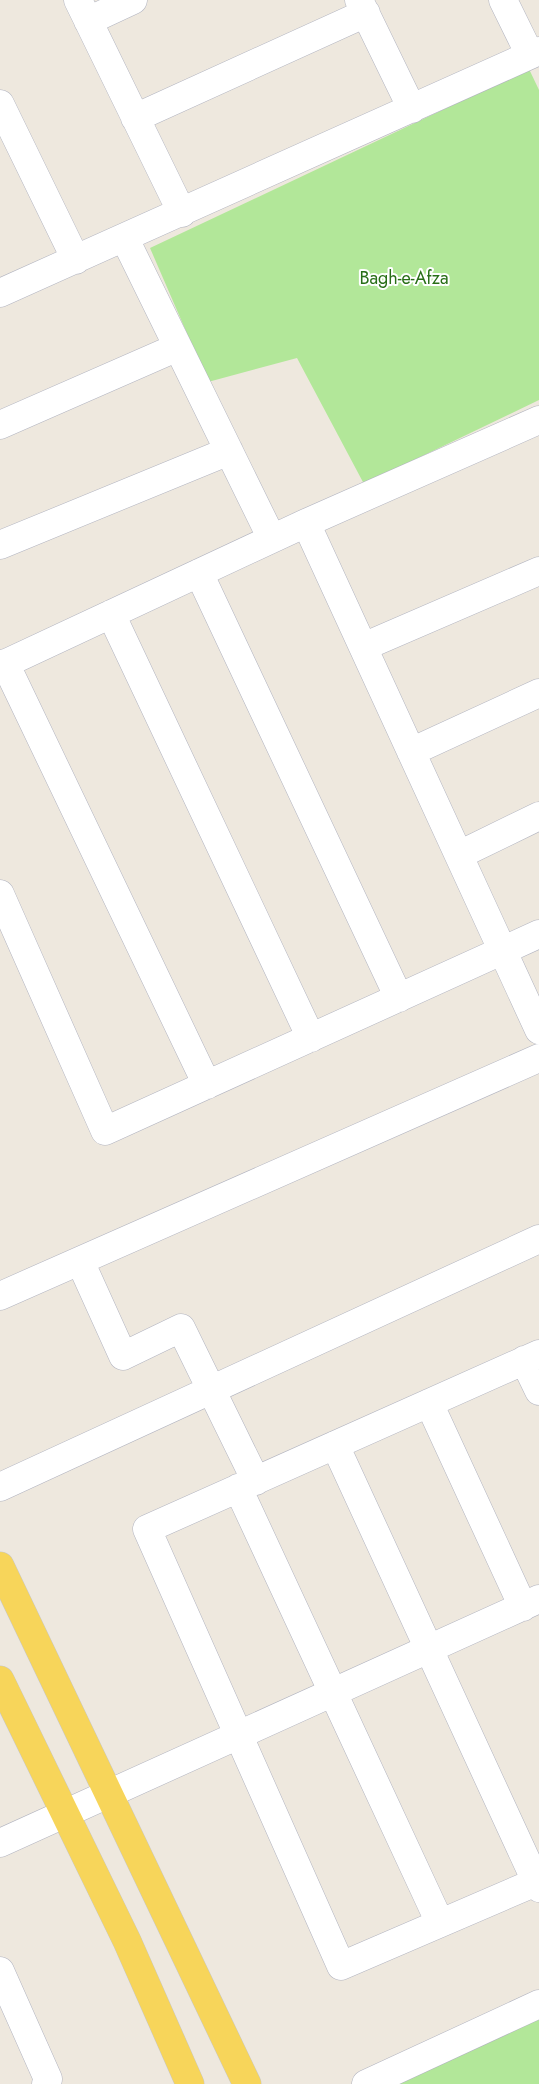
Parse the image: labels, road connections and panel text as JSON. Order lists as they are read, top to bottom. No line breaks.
{"parks":["Bagh-e-Afza"]}
